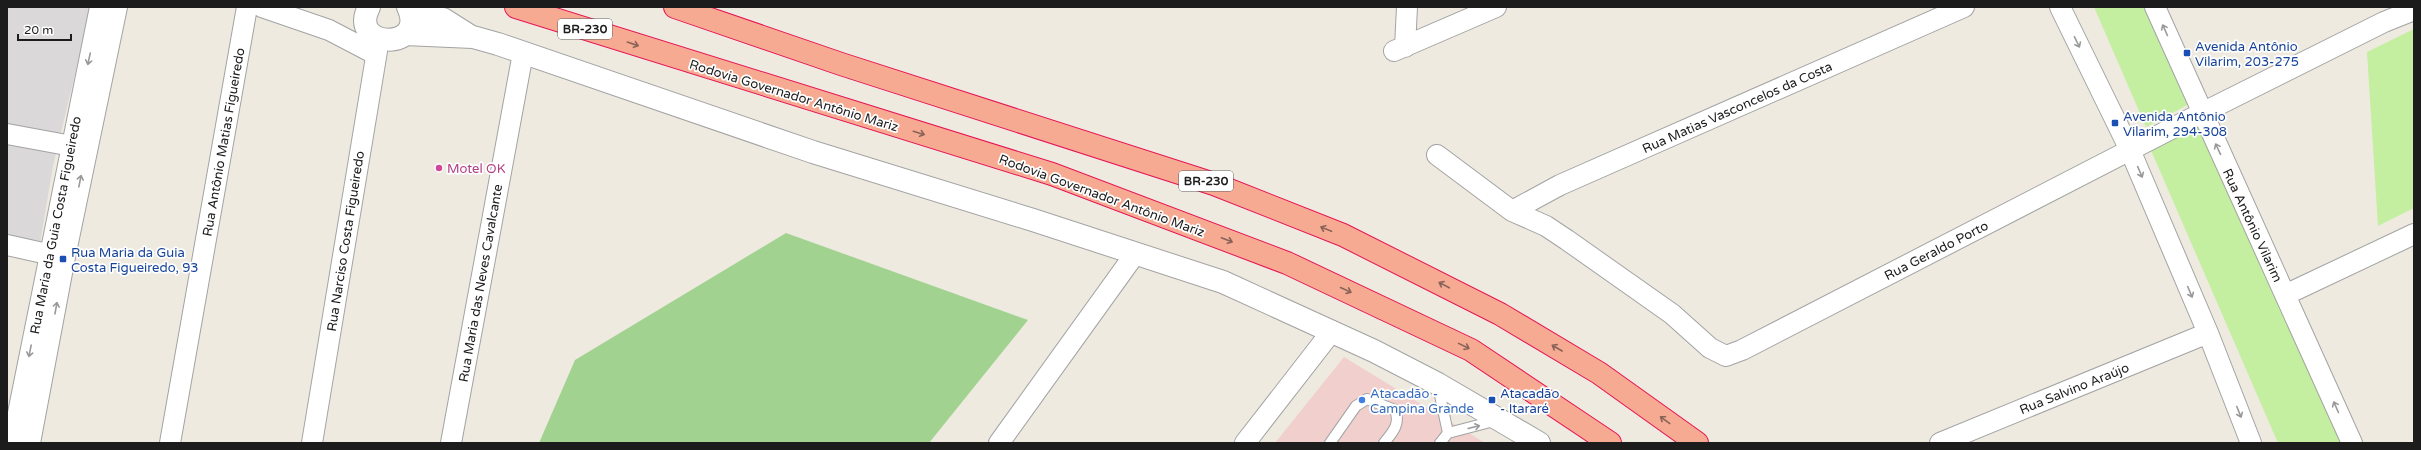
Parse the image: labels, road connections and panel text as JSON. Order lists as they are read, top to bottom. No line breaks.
{"streets":{"highway":["BR-230","Rodovia Governador Antônio Mariz"],"street":["Rua Matias Vasconcelos da Costa","Rua Antônio Matias Figueiredo","Rua Maria da Guia Costa Figueiredo","Rua Antônio Vilarim","Rua Narciso Costa Figueiredo","Rua Geraldo Porto","Rua Maria das Neves Cavalcante","Rua Salvino Araújo"]},"crossings":[["Rua Matias Vasconcelos da Costa","Rua Geraldo Porto"],["Rua Antônio Vilarim","Rua Geraldo Porto"]],"places":{"transit":["Avenida Antônio Vilarim, 203-275","Avenida Antônio Vilarim, 294-308","Rua Maria da Guia Costa Figueiredo, 93","Atacadão - Itararé"],"other":["Motel OK","Atacadão - Campina Grande"]},"scale_bar":"20 m"}
